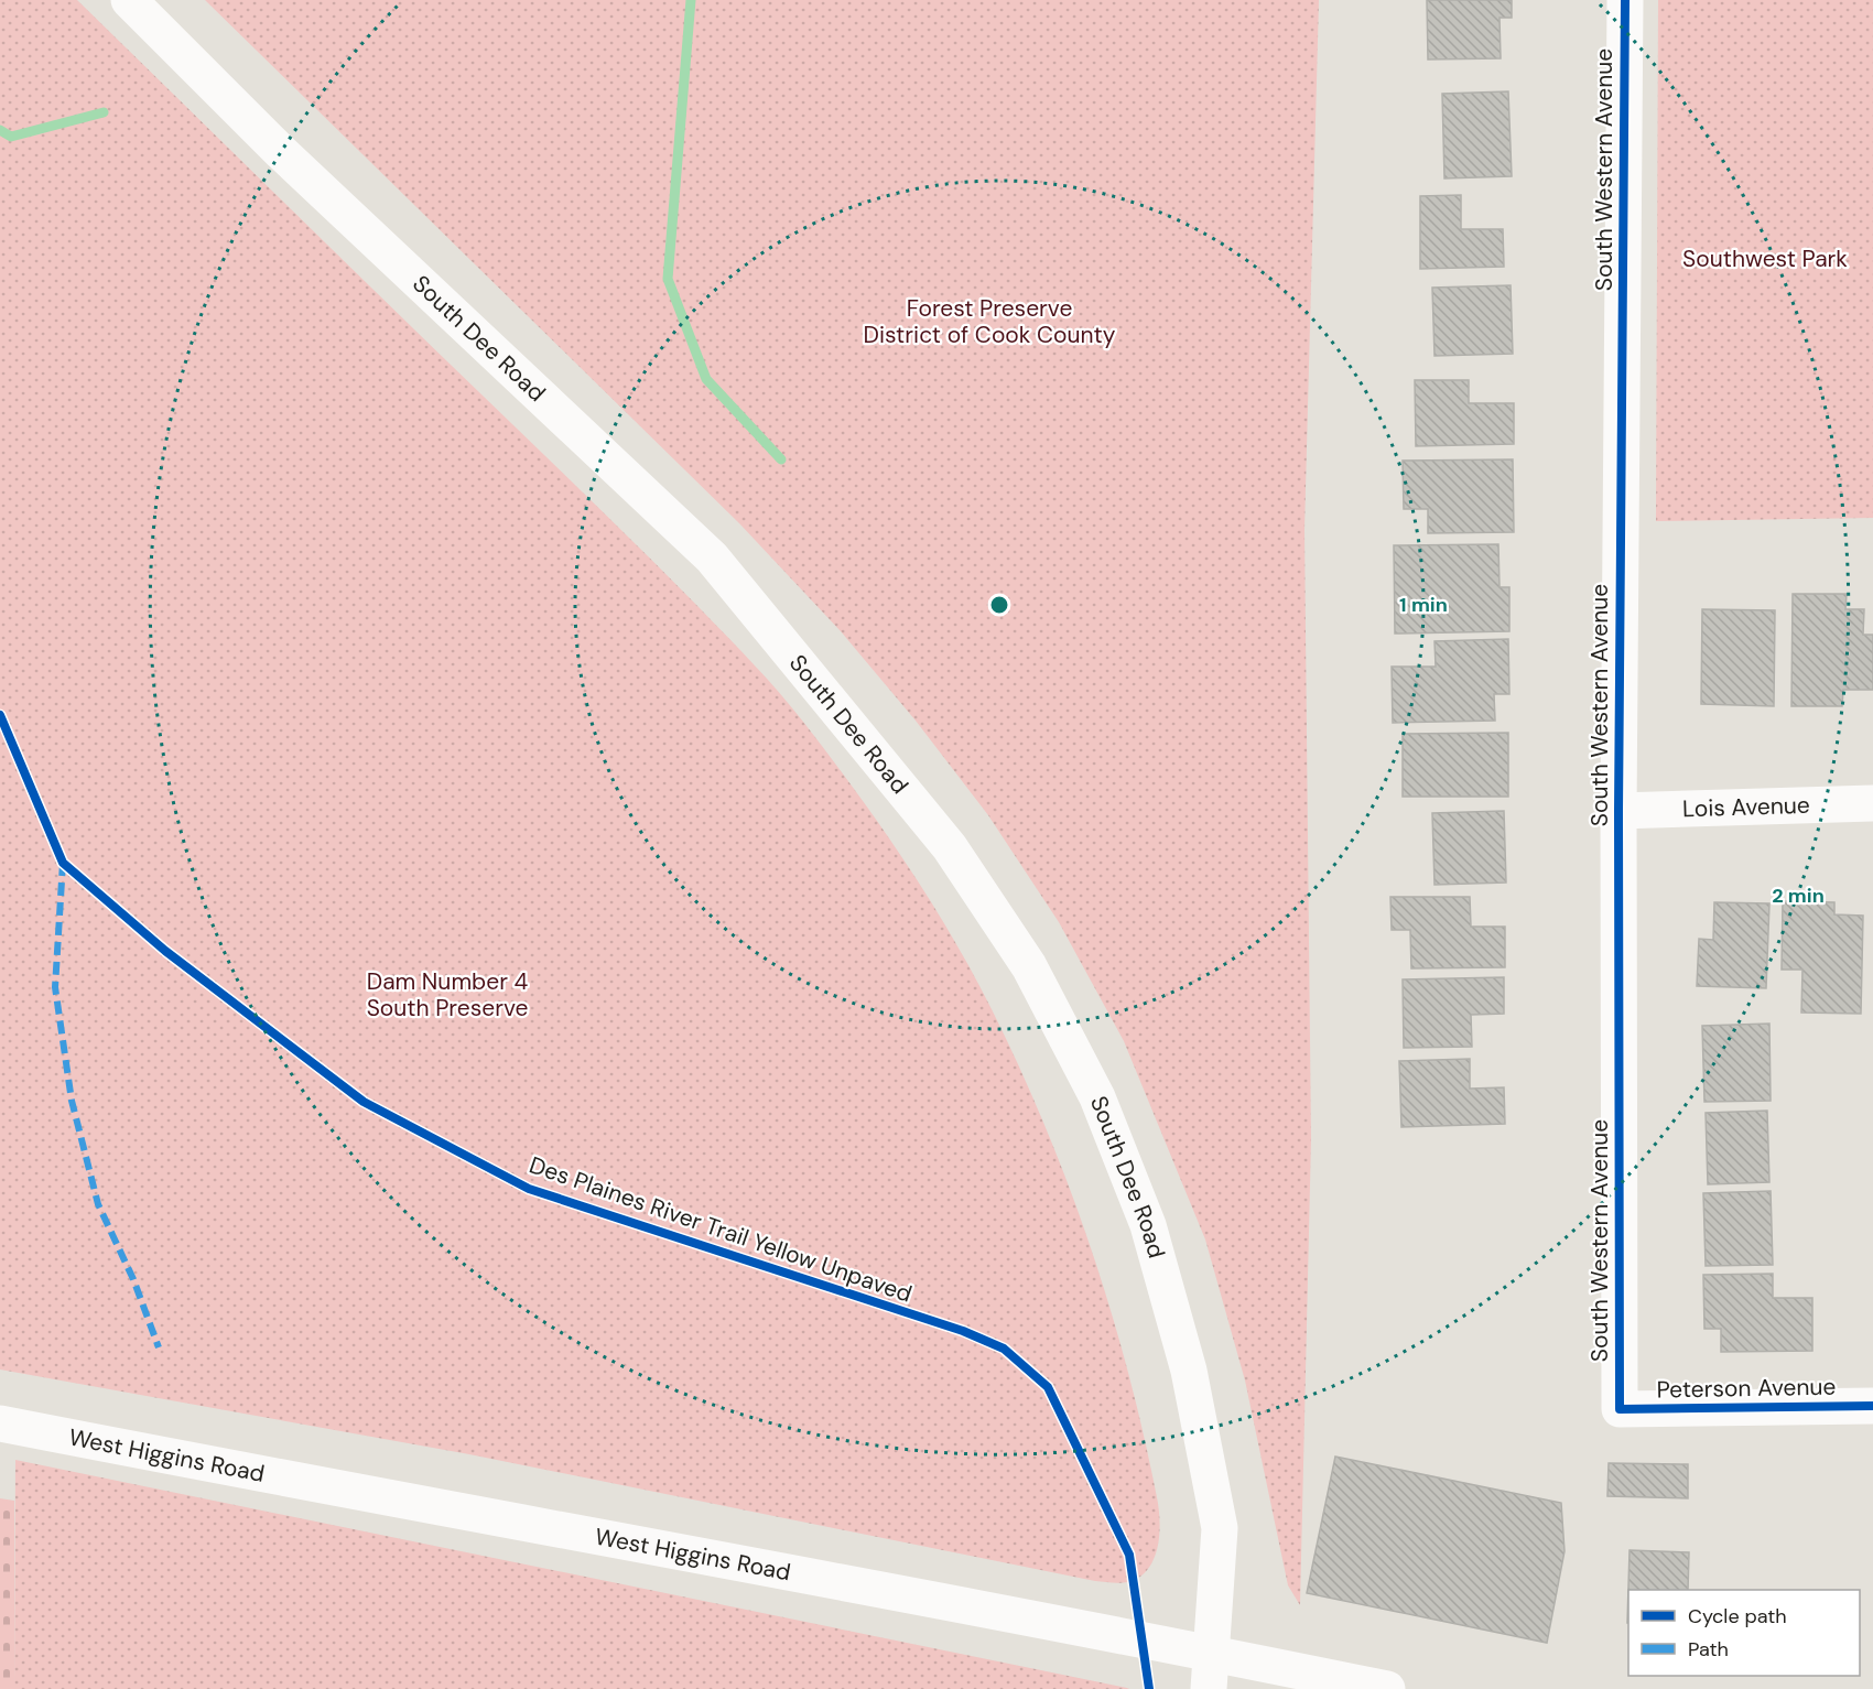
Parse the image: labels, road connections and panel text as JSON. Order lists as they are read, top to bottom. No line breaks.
{"streets":{"main road":["South Western Avenue","South Dee Road","Lois Avenue","Peterson Avenue","West Higgins Road"],"cycle path":["Des Plaines River Trail Yellow Unpaved"]},"crossings":[["South Western Avenue","Lois Avenue"],["South Western Avenue","Peterson Avenue"],["South Dee Road","West Higgins Road"]],"parks":["Southwest Park","Forest Preserve District of Cook County","Dam Number 4 South Preserve"],"legend":["Cycle path","Path"],"rings":["1 min","2 min"]}
